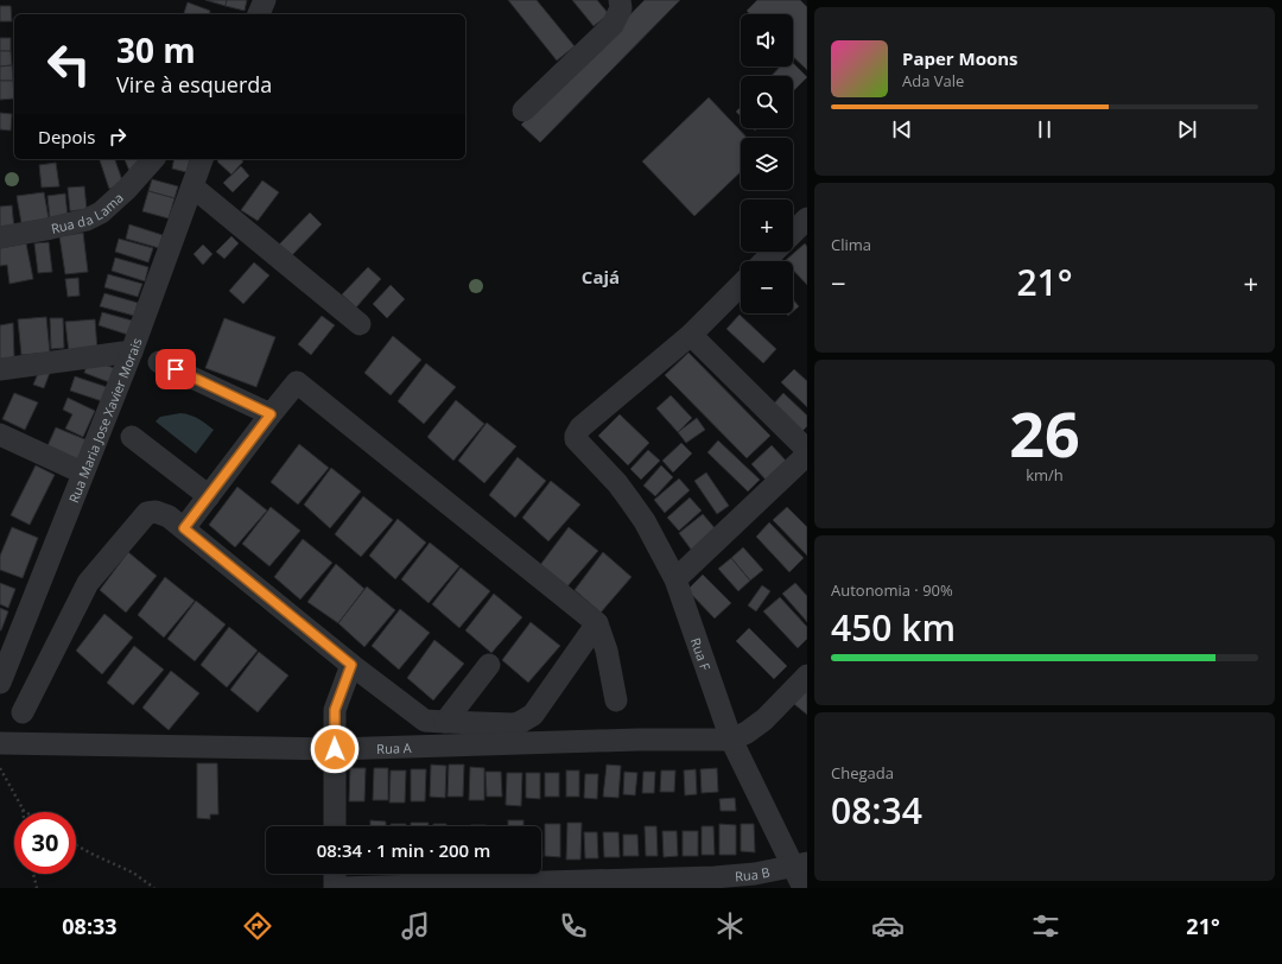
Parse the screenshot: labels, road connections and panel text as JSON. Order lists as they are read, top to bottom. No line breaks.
{"streets":{"street":["Rua da Lama","Rua Maria Jose Xavier Morais","Rua F","Rua A","Rua B"]},"crossings":[["Rua F","Rua A"],["Rua F","Rua B"]],"districts":["Cajá"],"page":{"map_buttons":["+","−"],"turn":["30 m","Vire à esquerda"],"song":["Paper Moons","Ada Vale"],"then":"Depois","tile":["Clima",["26","km/h"],["Autonomia · 90%","450 km"],["Chegada","08:34"]],"heat":["−","21°","+"],"limit":"30","trip":"08:34 · 1 min · 200 m","tabs":["08:33","21°"]}}
